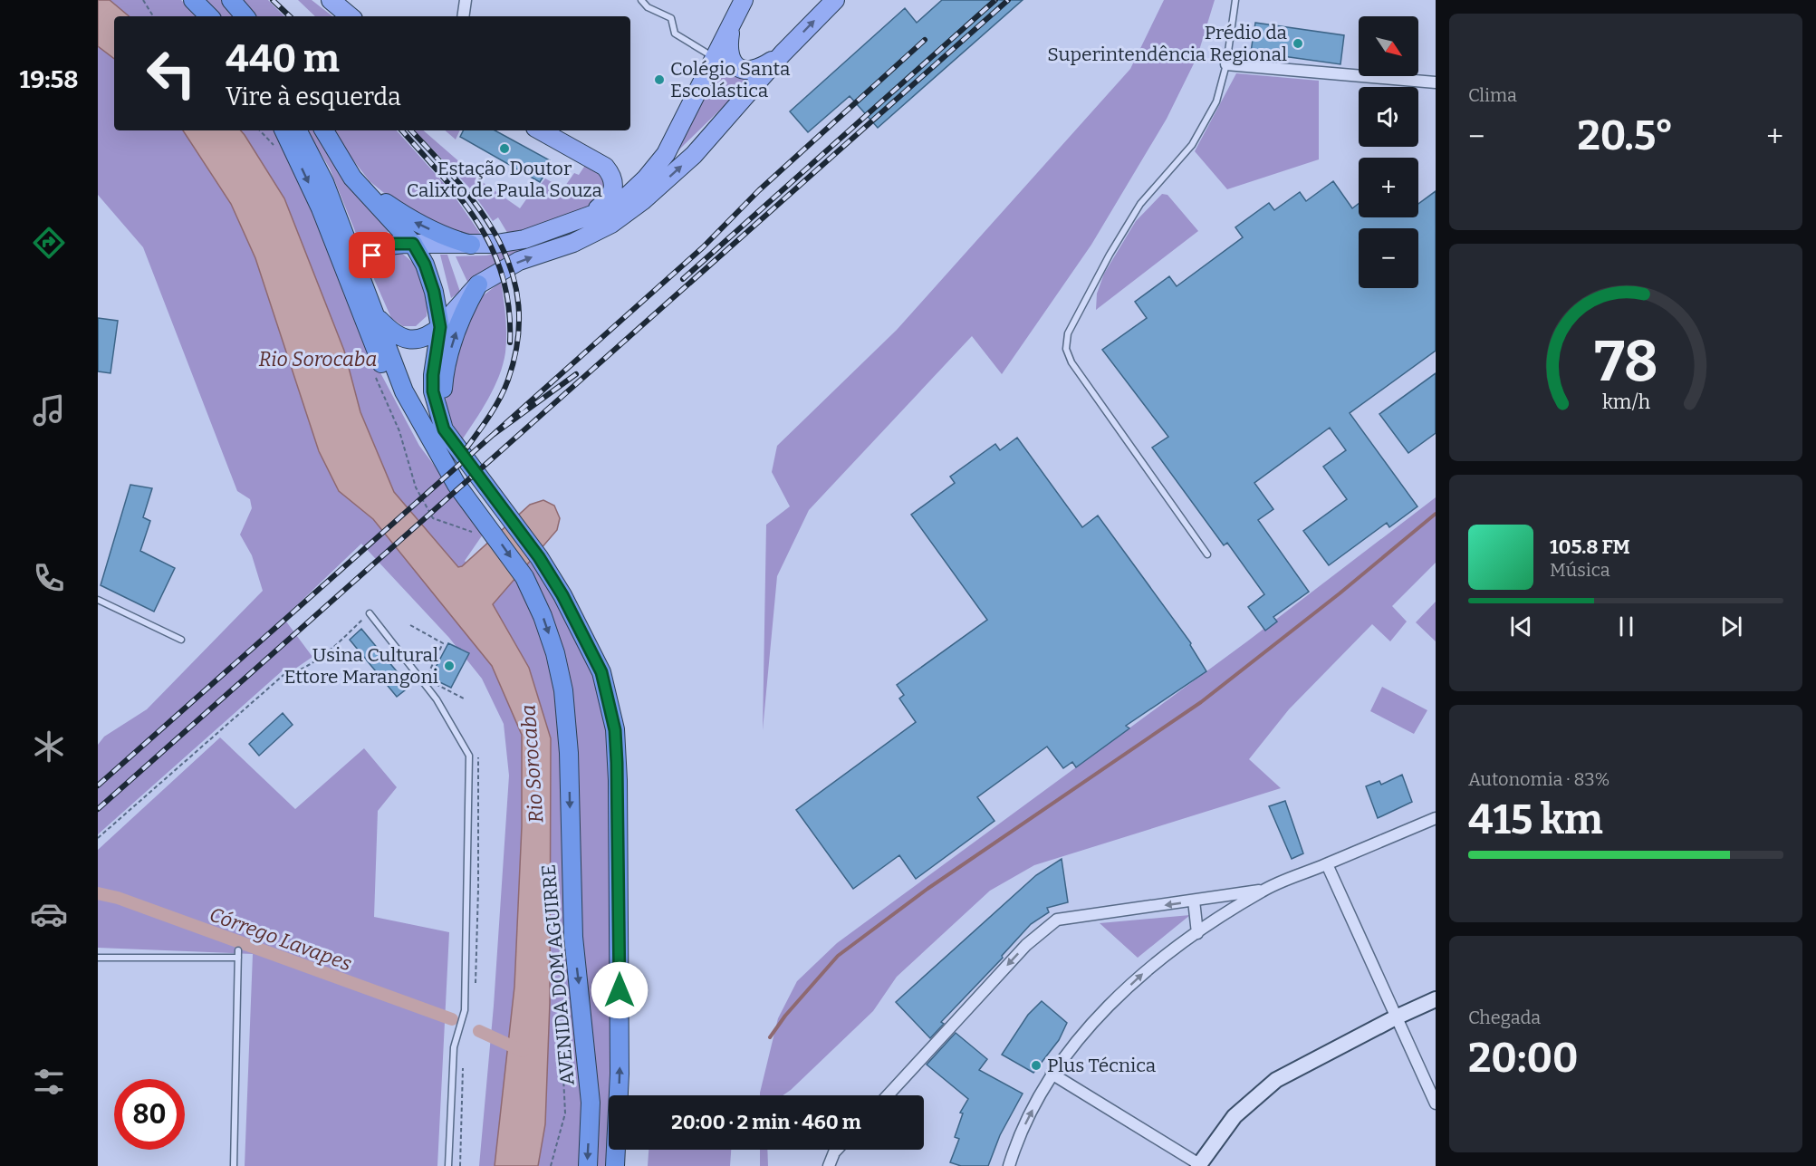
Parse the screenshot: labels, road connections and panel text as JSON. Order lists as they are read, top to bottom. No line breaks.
{"streets":{"highway":["AVENIDA DOM AGUIRRE"]},"water":["Rio Sorocaba","Córrego Lavapes"],"places":["Prédio da Superintendência Regional","Colégio Santa Escolástica","Estação Doutor Calixto de Paula Souza","Usina Cultural Ettore Marangoni","Plus Técnica"],"north":"bottom right","page":{"tabs":"19:58","tile":["Clima",["Autonomia · 83%","415 km"],["Chegada","20:00"]],"map_buttons":["+","−"],"turn":["440 m","Vire à esquerda"],"heat":["−","20.5°","+"],"song":["105.8 FM","Música"],"limit":"80","trip":"20:00 · 2 min · 460 m","gauge":["78","km/h"]}}
